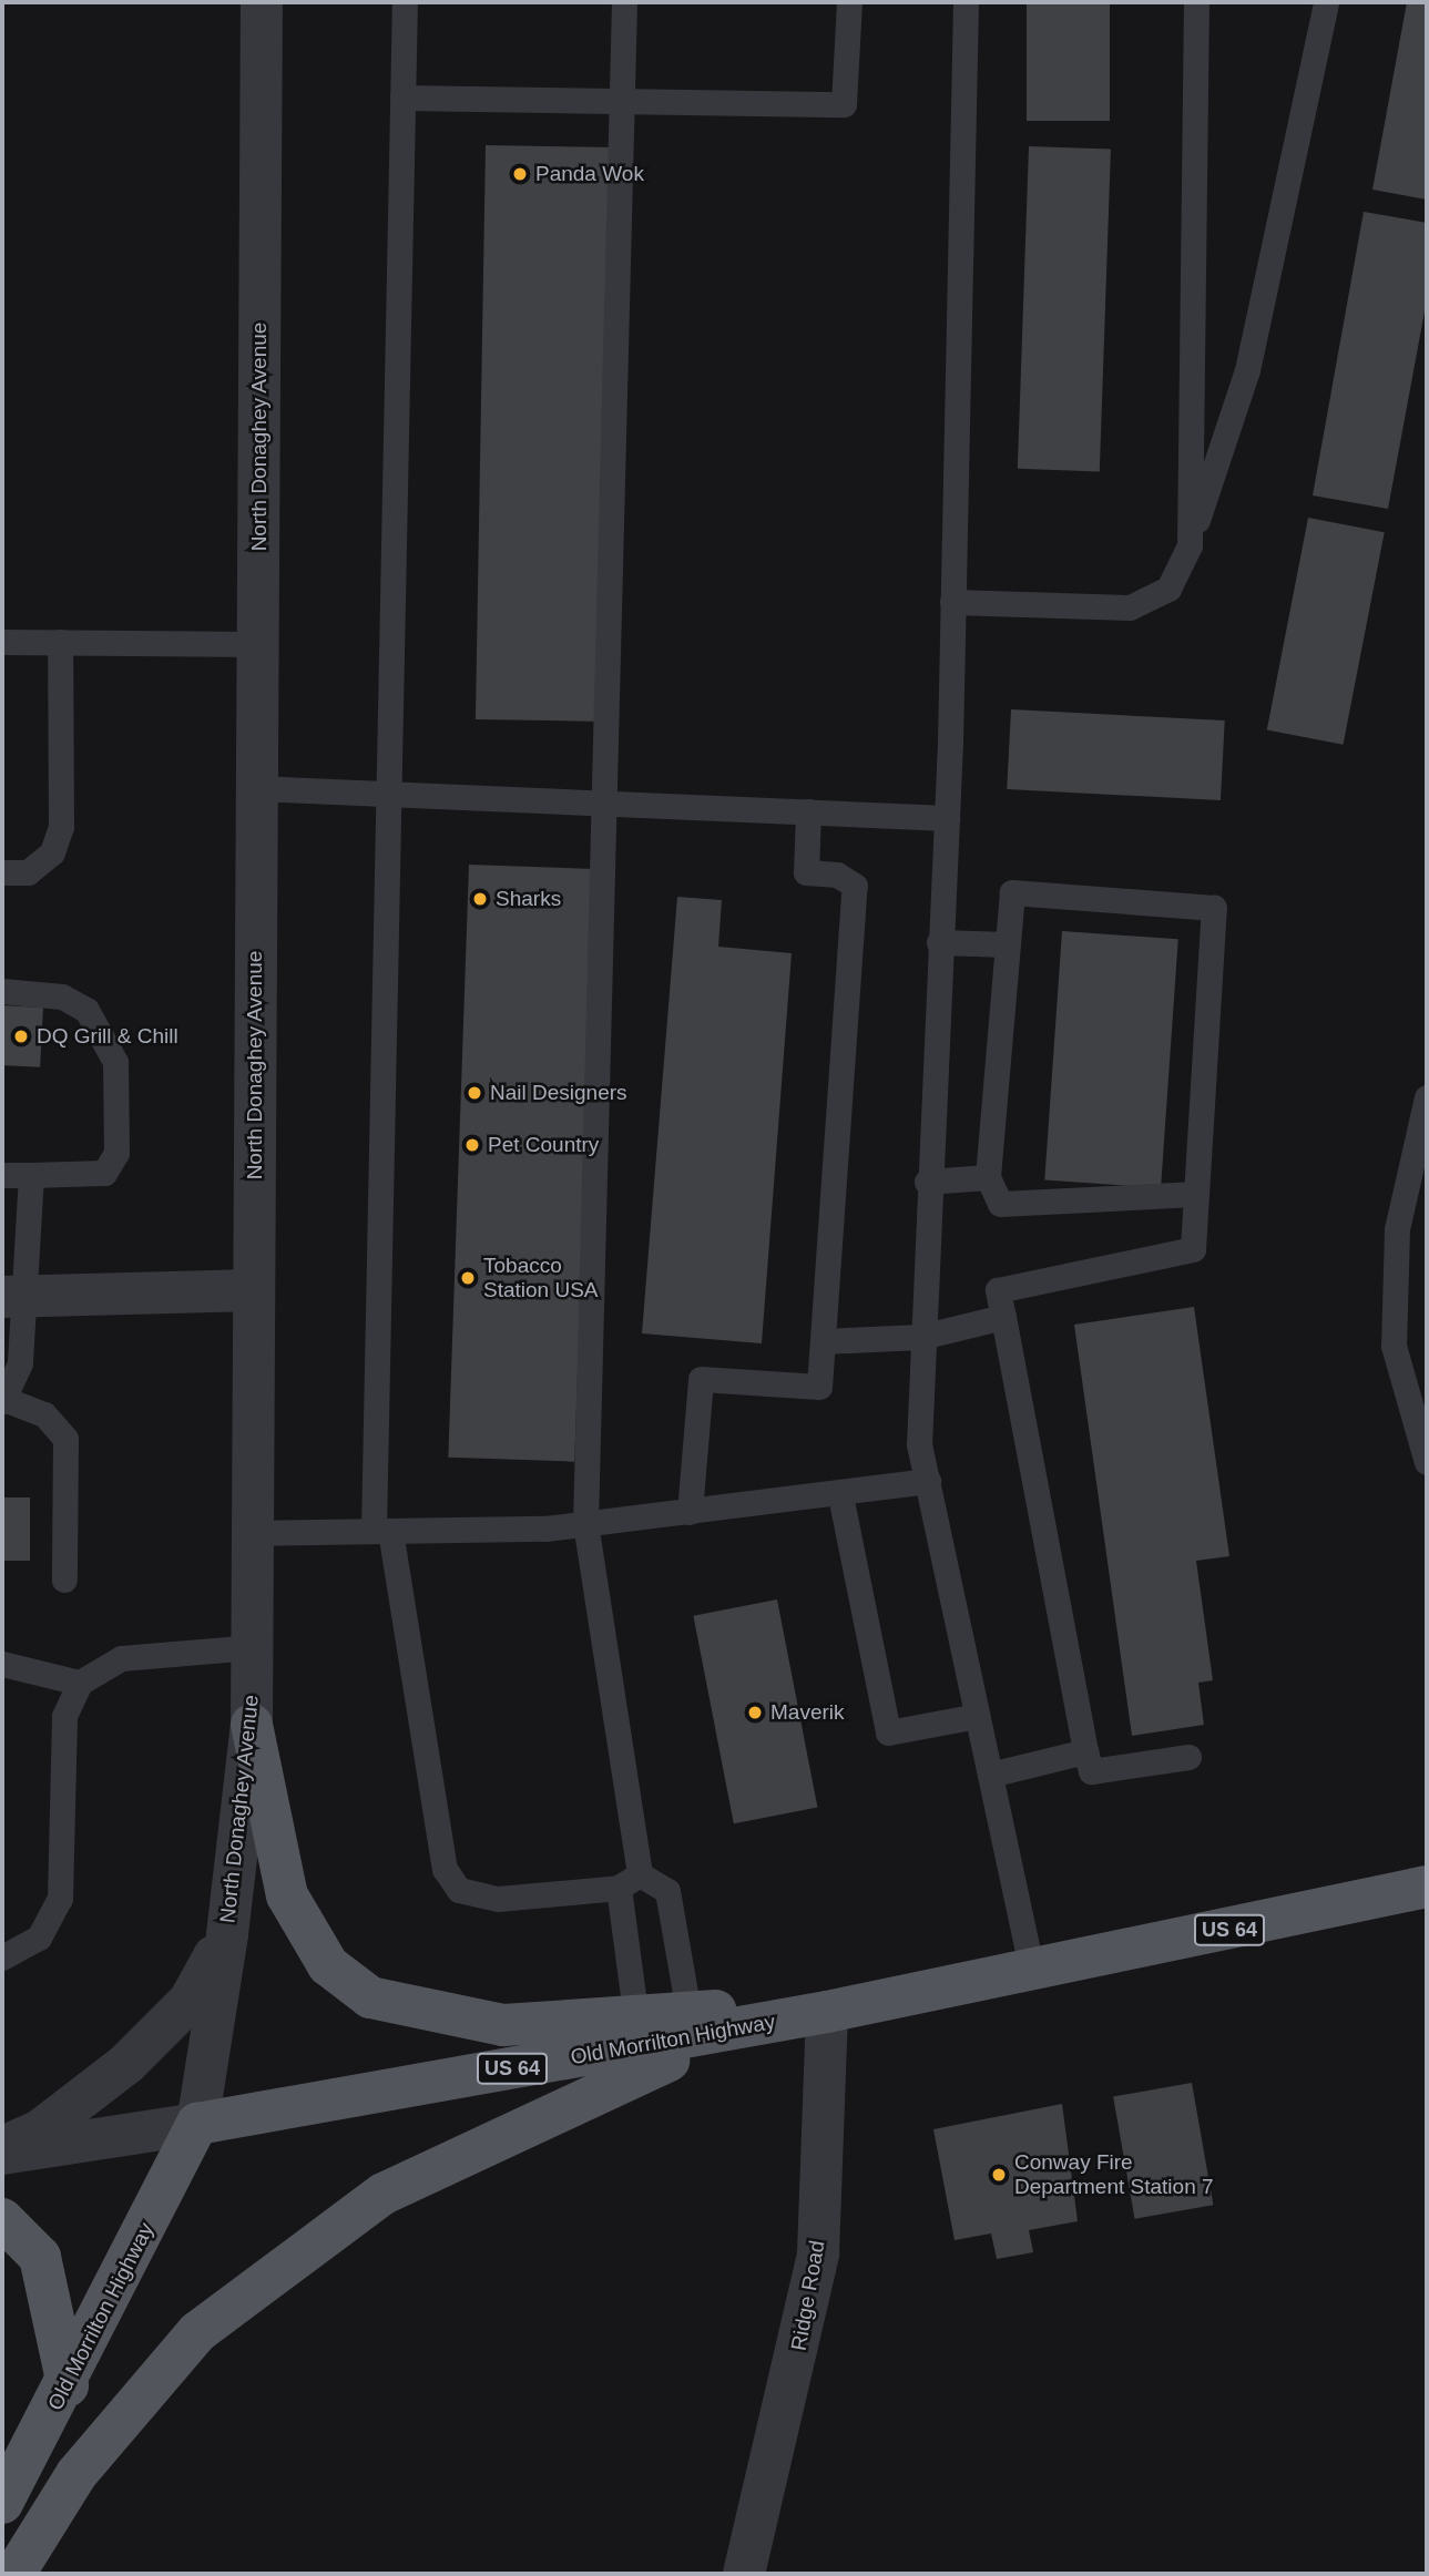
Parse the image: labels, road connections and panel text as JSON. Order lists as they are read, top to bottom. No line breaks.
{"streets":{"main road":["US 64","Old Morrilton Highway"],"street":["North Donaghey Avenue","Ridge Road"]},"crossings":[["North Donaghey Avenue","Old Morrilton Highway"],["Old Morrilton Highway","Ridge Road"]],"places":["Panda Wok","Sharks","DQ Grill & Chill","Nail Designers","Pet Country","Tobacco Station USA","Maverik","Conway Fire Department Station 7"]}
